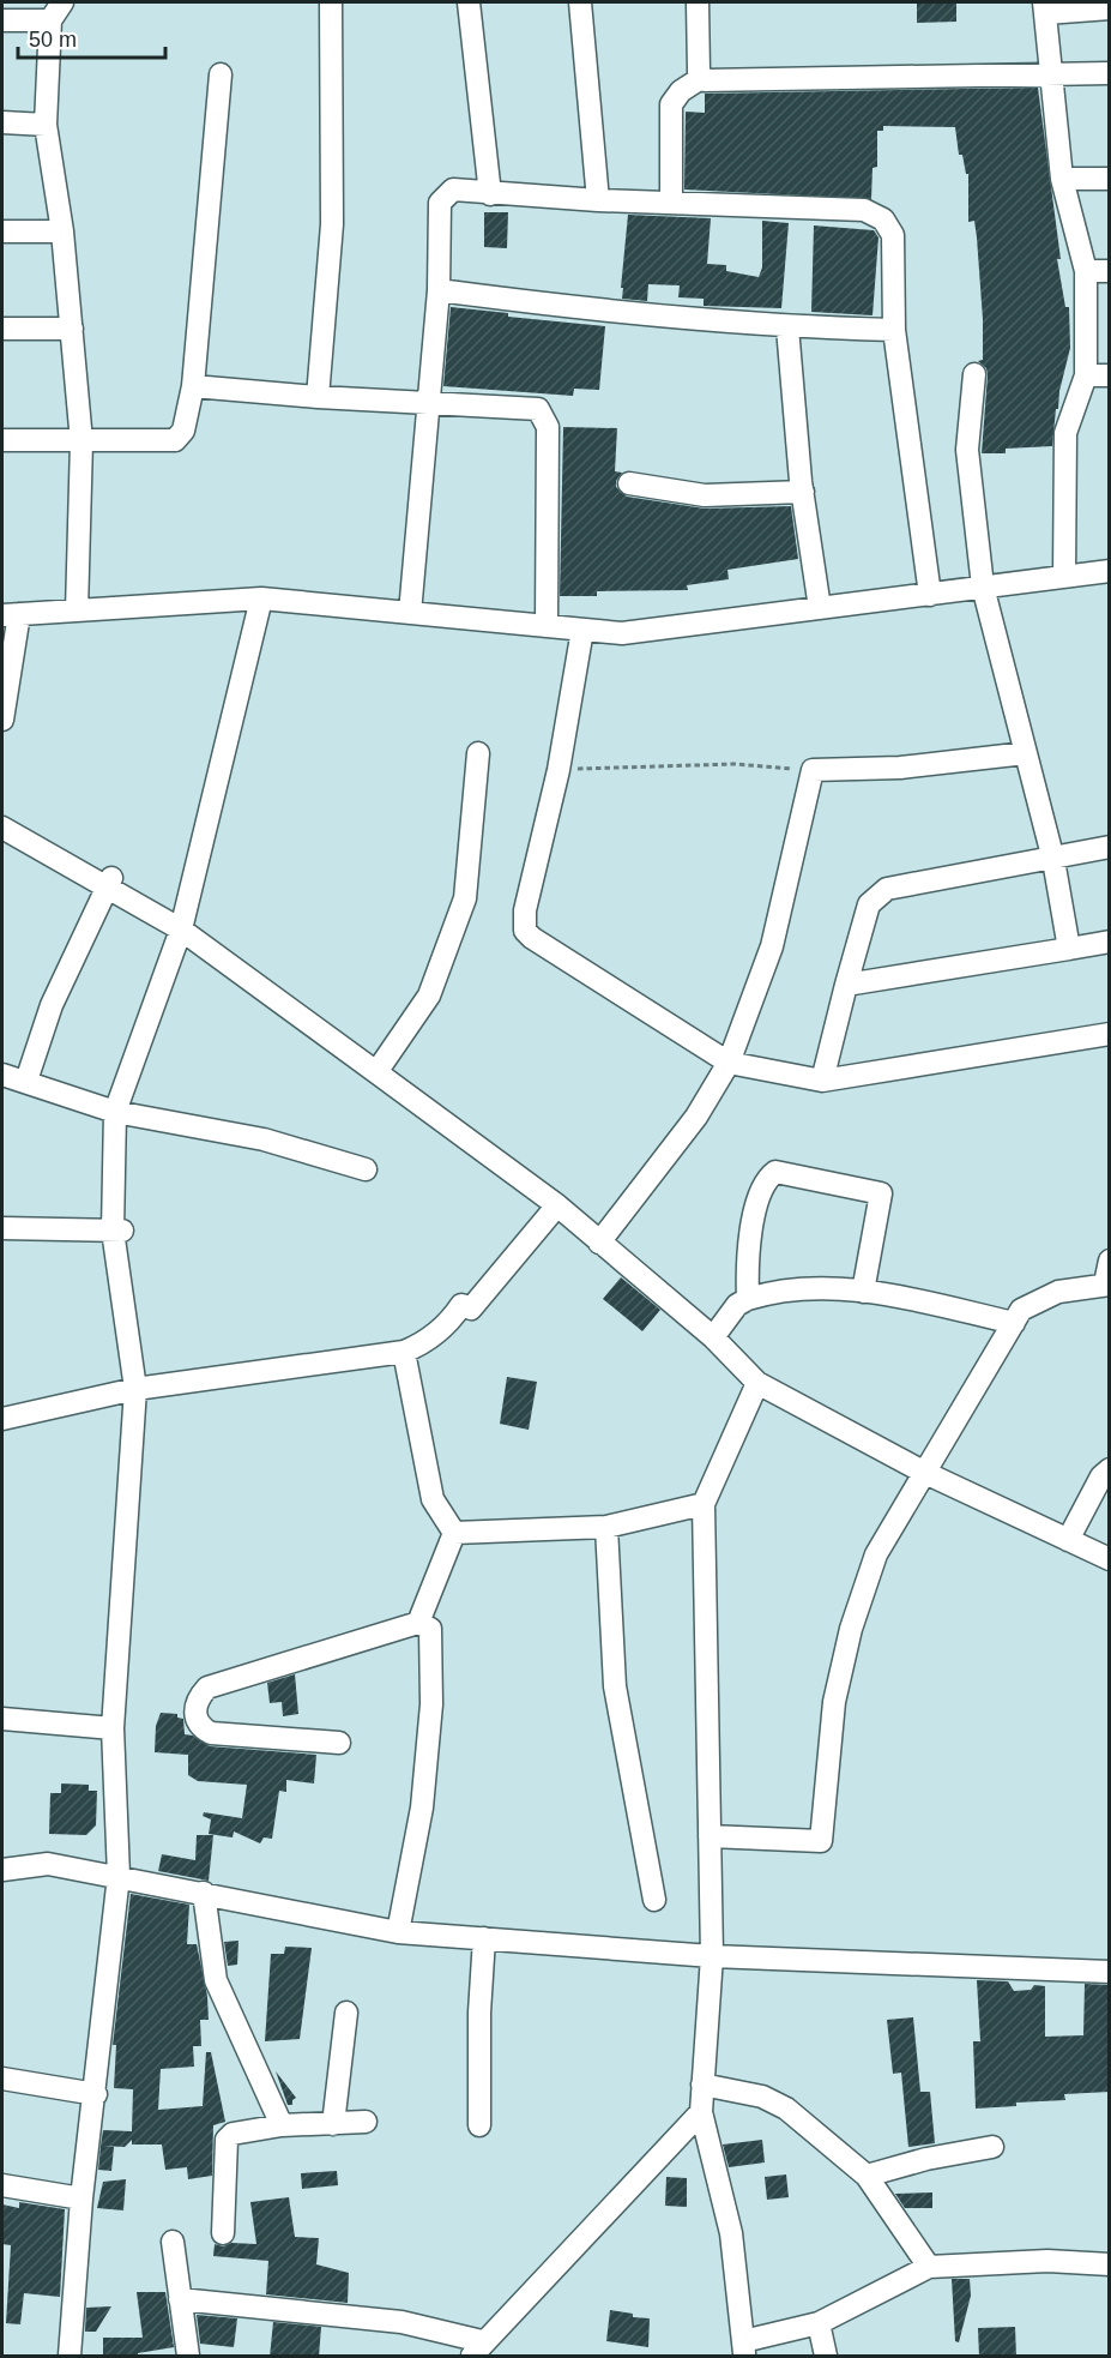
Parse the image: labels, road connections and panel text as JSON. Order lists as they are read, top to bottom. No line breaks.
{"scale_bar":"50 m"}
